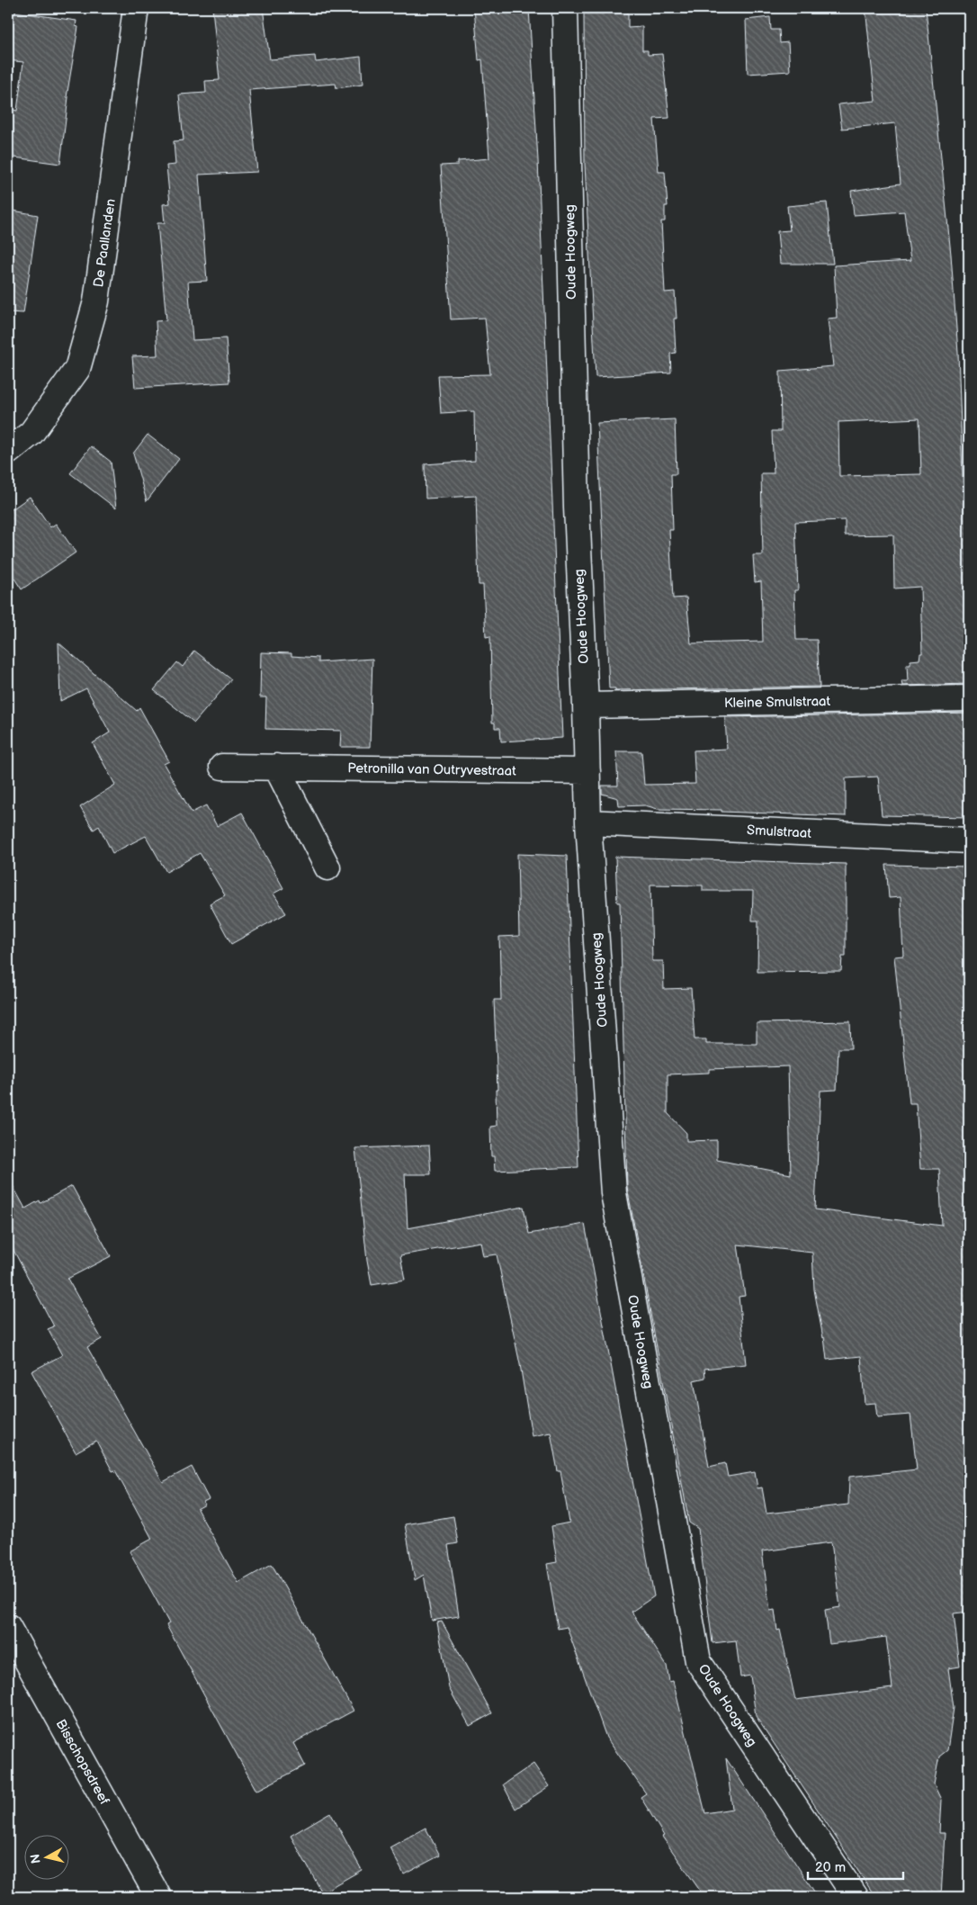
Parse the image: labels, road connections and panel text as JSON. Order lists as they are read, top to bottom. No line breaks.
{"streets":{"street":["De Paallanden","Oude Hoogweg","Kleine Smulstraat","Petronilla van Outryvestraat","Smulstraat","Bisschopsdreef"]},"crossings":[["Oude Hoogweg","Kleine Smulstraat"],["Oude Hoogweg","Petronilla van Outryvestraat"],["Oude Hoogweg","Smulstraat"]],"scale_bar":"20 m","north":"left"}
